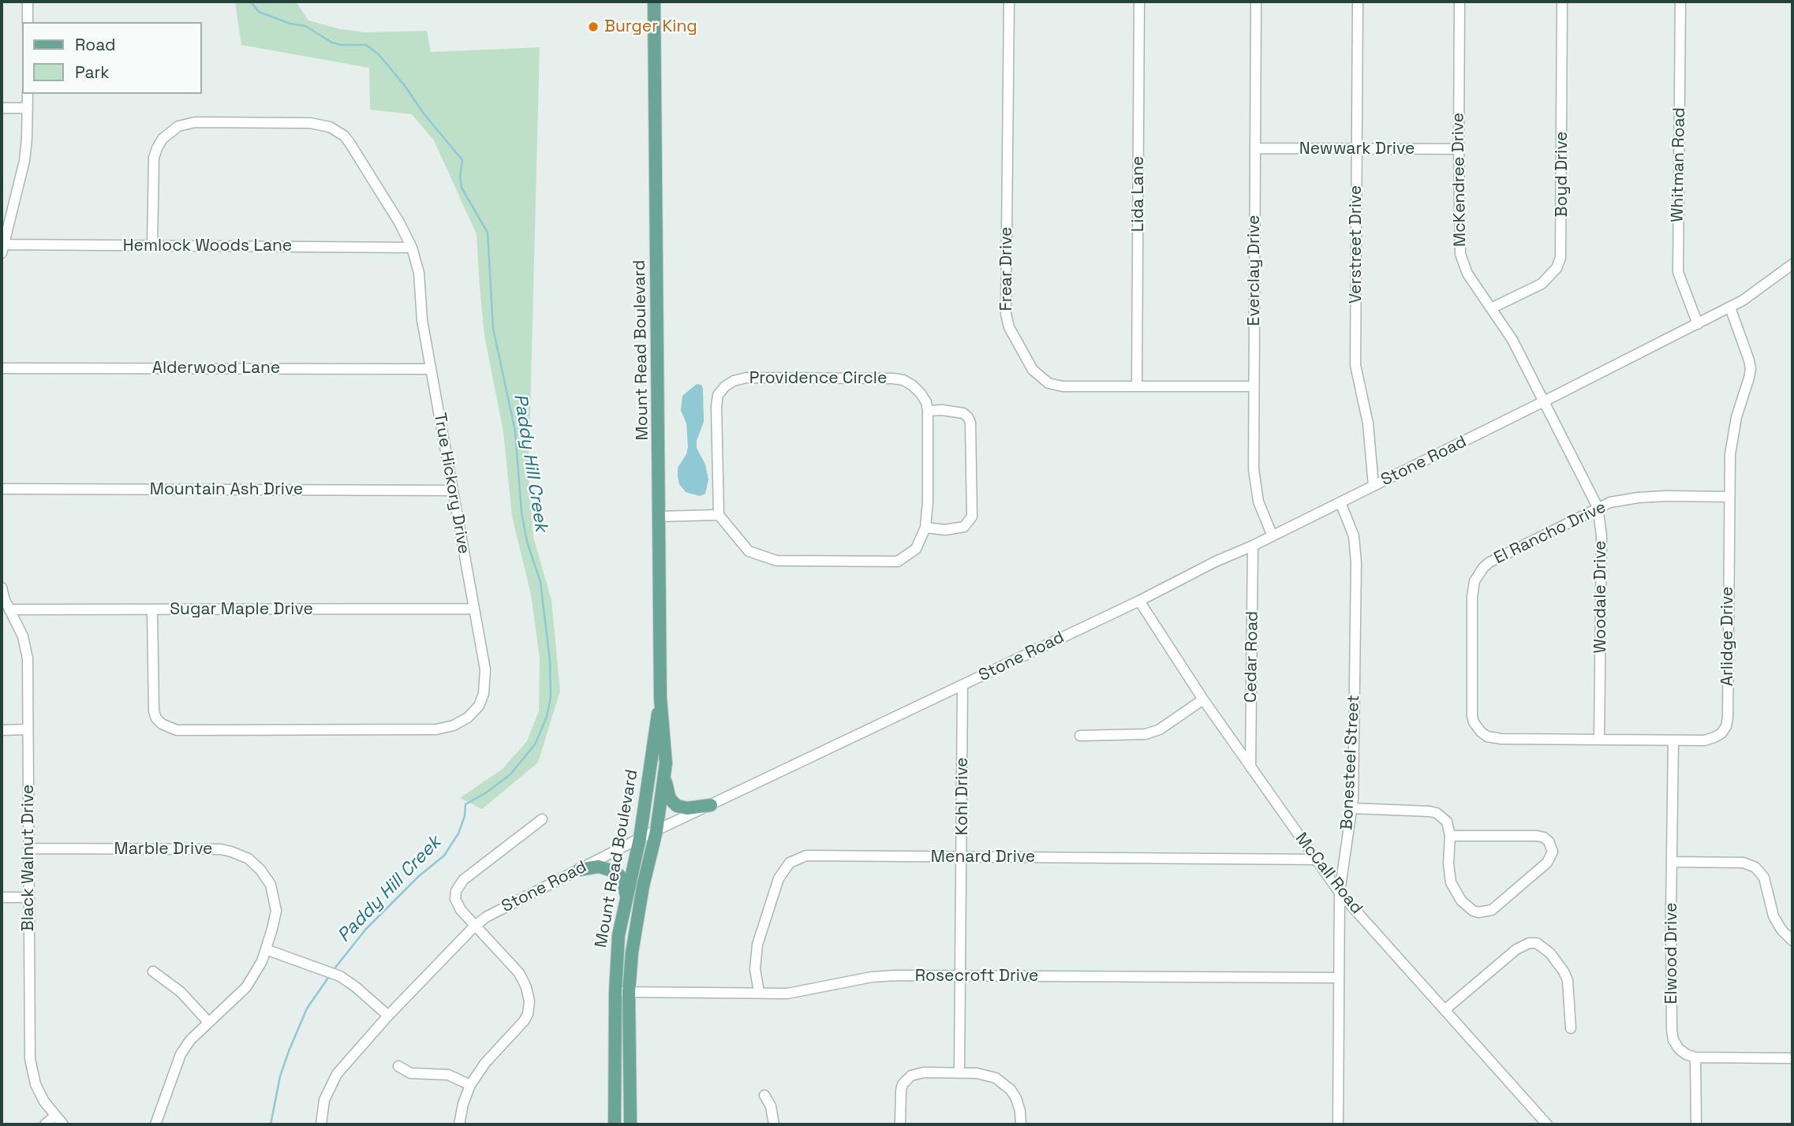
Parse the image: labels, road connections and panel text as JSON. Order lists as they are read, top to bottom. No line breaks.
{"streets":{"main road":["Mount Read Boulevard"],"street":["Newwark Drive","Whitman Road","Boyd Drive","McKendree Drive","Lida Lane","Verstreet Drive","Hemlock Woods Lane","Frear Drive","Everclay Drive","Alderwood Lane","Providence Circle","Stone Road","True Hickory Drive","Mountain Ash Drive","El Rancho Drive","Woodale Drive","Sugar Maple Drive","Arlidge Drive","Cedar Road","Bonesteel Street","Kohl Drive","Marble Drive","Menard Drive","Black Walnut Drive","McCall Road","Elwood Drive","Rosecroft Drive"]},"crossings":[["Newwark Drive","McKendree Drive"],["Newwark Drive","Verstreet Drive"],["Newwark Drive","Everclay Drive"],["Whitman Road","Stone Road"],["Boyd Drive","McKendree Drive"],["McKendree Drive","Stone Road"],["McKendree Drive","Woodale Drive"],["Lida Lane","Frear Drive"],["Verstreet Drive","Stone Road"],["Hemlock Woods Lane","True Hickory Drive"],["Frear Drive","Everclay Drive"],["Everclay Drive","Stone Road"],["Mount Read Boulevard","Stone Road"],["Mount Read Boulevard","Rosecroft Drive"],["Alderwood Lane","True Hickory Drive"],["Stone Road","Woodale Drive"],["Stone Road","Arlidge Drive"],["Stone Road","Cedar Road"],["Stone Road","Bonesteel Street"],["Stone Road","Kohl Drive"],["Stone Road","McCall Road"],["True Hickory Drive","Mountain Ash Drive"],["True Hickory Drive","Sugar Maple Drive"],["El Rancho Drive","Woodale Drive"],["El Rancho Drive","Arlidge Drive"],["Woodale Drive","Arlidge Drive"],["Sugar Maple Drive","Black Walnut Drive"],["Arlidge Drive","Elwood Drive"],["Cedar Road","McCall Road"],["Bonesteel Street","McCall Road"],["Bonesteel Street","Rosecroft Drive"],["Kohl Drive","Menard Drive"],["Kohl Drive","Rosecroft Drive"],["Marble Drive","Black Walnut Drive"],["Menard Drive","McCall Road"],["Menard Drive","Rosecroft Drive"]],"water":["Paddy Hill Creek"],"places":["Burger King"],"legend":["Road","Park"]}
